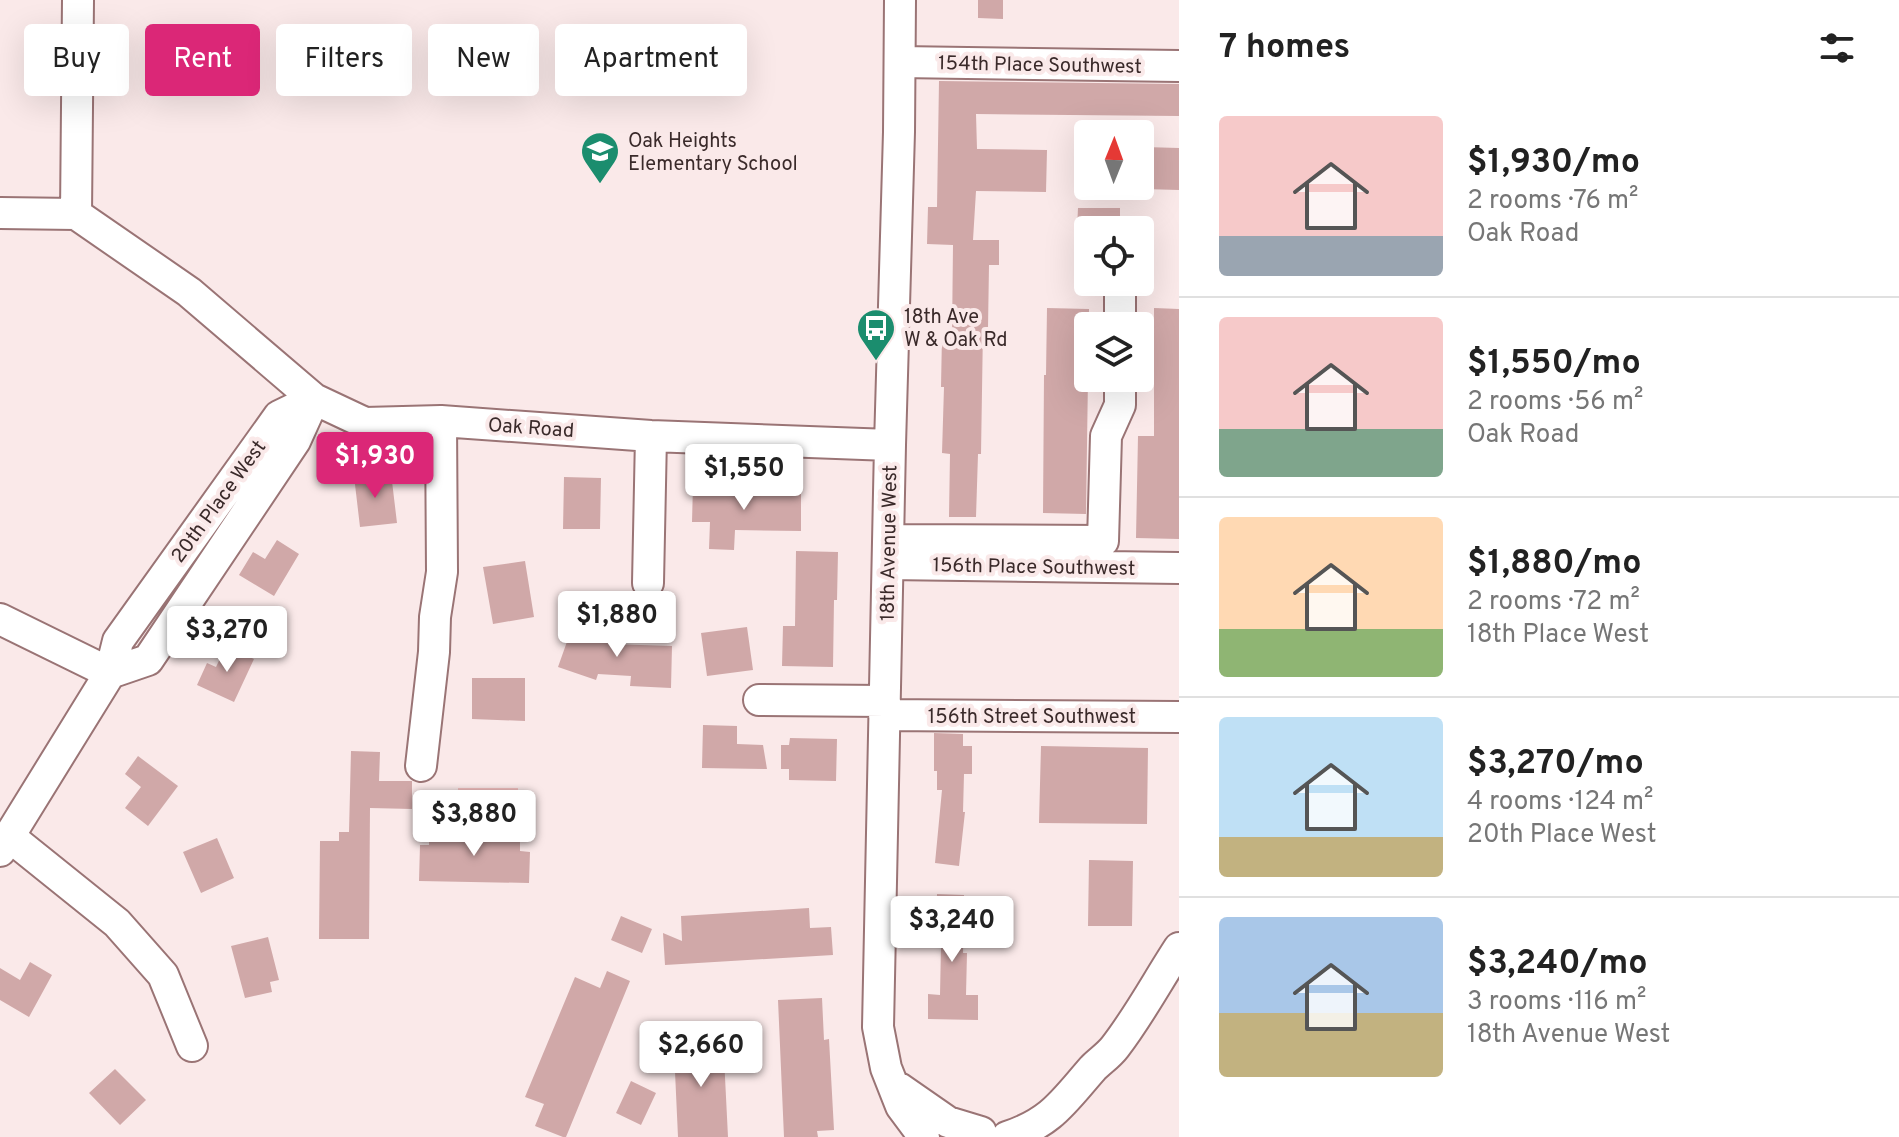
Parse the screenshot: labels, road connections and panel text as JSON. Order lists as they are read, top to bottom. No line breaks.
{"streets":{"street":["154th Place Southwest","Oak Road","20th Place West","18th Avenue West","156th Place Southwest","156th Street Southwest"]},"crossings":[["154th Place Southwest","18th Avenue West"],["Oak Road","20th Place West"],["Oak Road","18th Avenue West"],["18th Avenue West","156th Place Southwest"],["18th Avenue West","156th Street Southwest"]],"places":{"school or university":["Oak Heights Elementary School"],"bus stop":["18th Ave W & Oak Rd"]},"north":"top","page":{"heading":"7 homes","chip":["Buy","Rent","Filters","New","Apartment"],"list":[{"name":"$1,930/mo","note":"2 rooms · 76 m² · Oak Road"},{"name":"$1,550/mo","note":"2 rooms · 56 m² · Oak Road"},{"name":"$1,880/mo","note":"2 rooms · 72 m² · 18th Place West"},{"name":"$3,270/mo","note":"4 rooms · 124 m² · 20th Place West"},{"name":"$3,240/mo","note":"3 rooms · 116 m² · 18th Avenue West"}],"price":["$1,930","$1,550","$1,880","$3,270","$3,880","$3,240","$2,660"]}}
